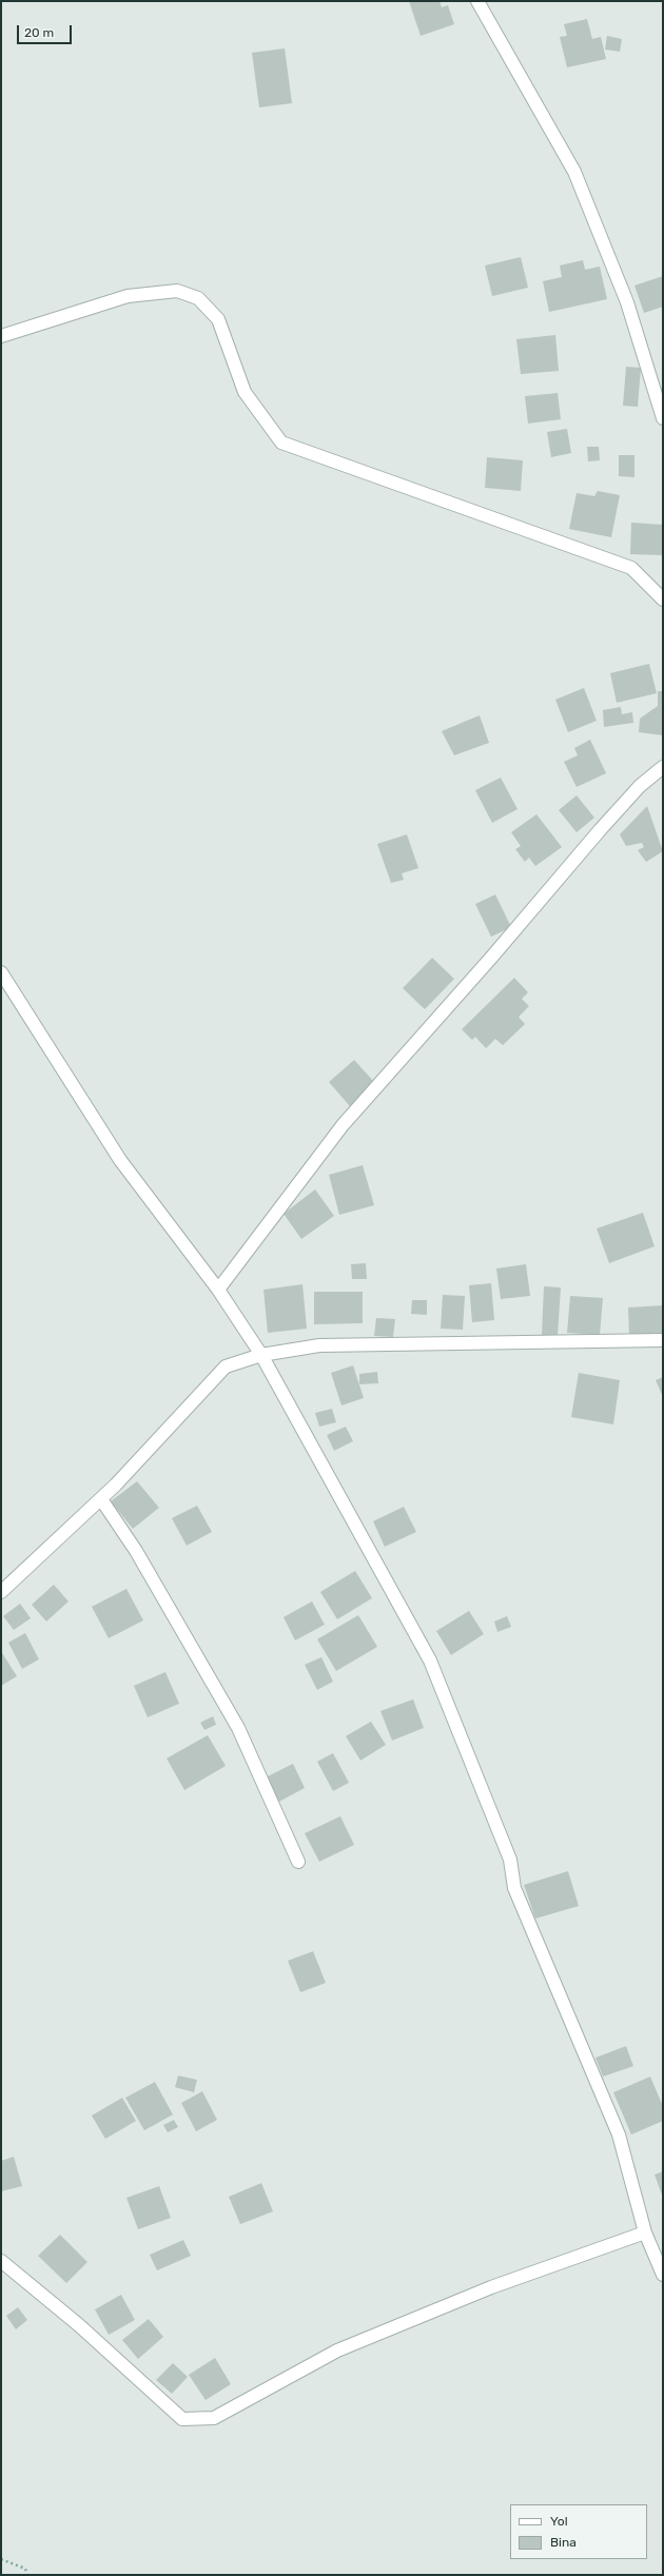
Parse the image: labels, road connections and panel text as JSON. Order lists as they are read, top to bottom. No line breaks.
{"legend":["Yol","Bina"],"scale_bar":"20 m"}
